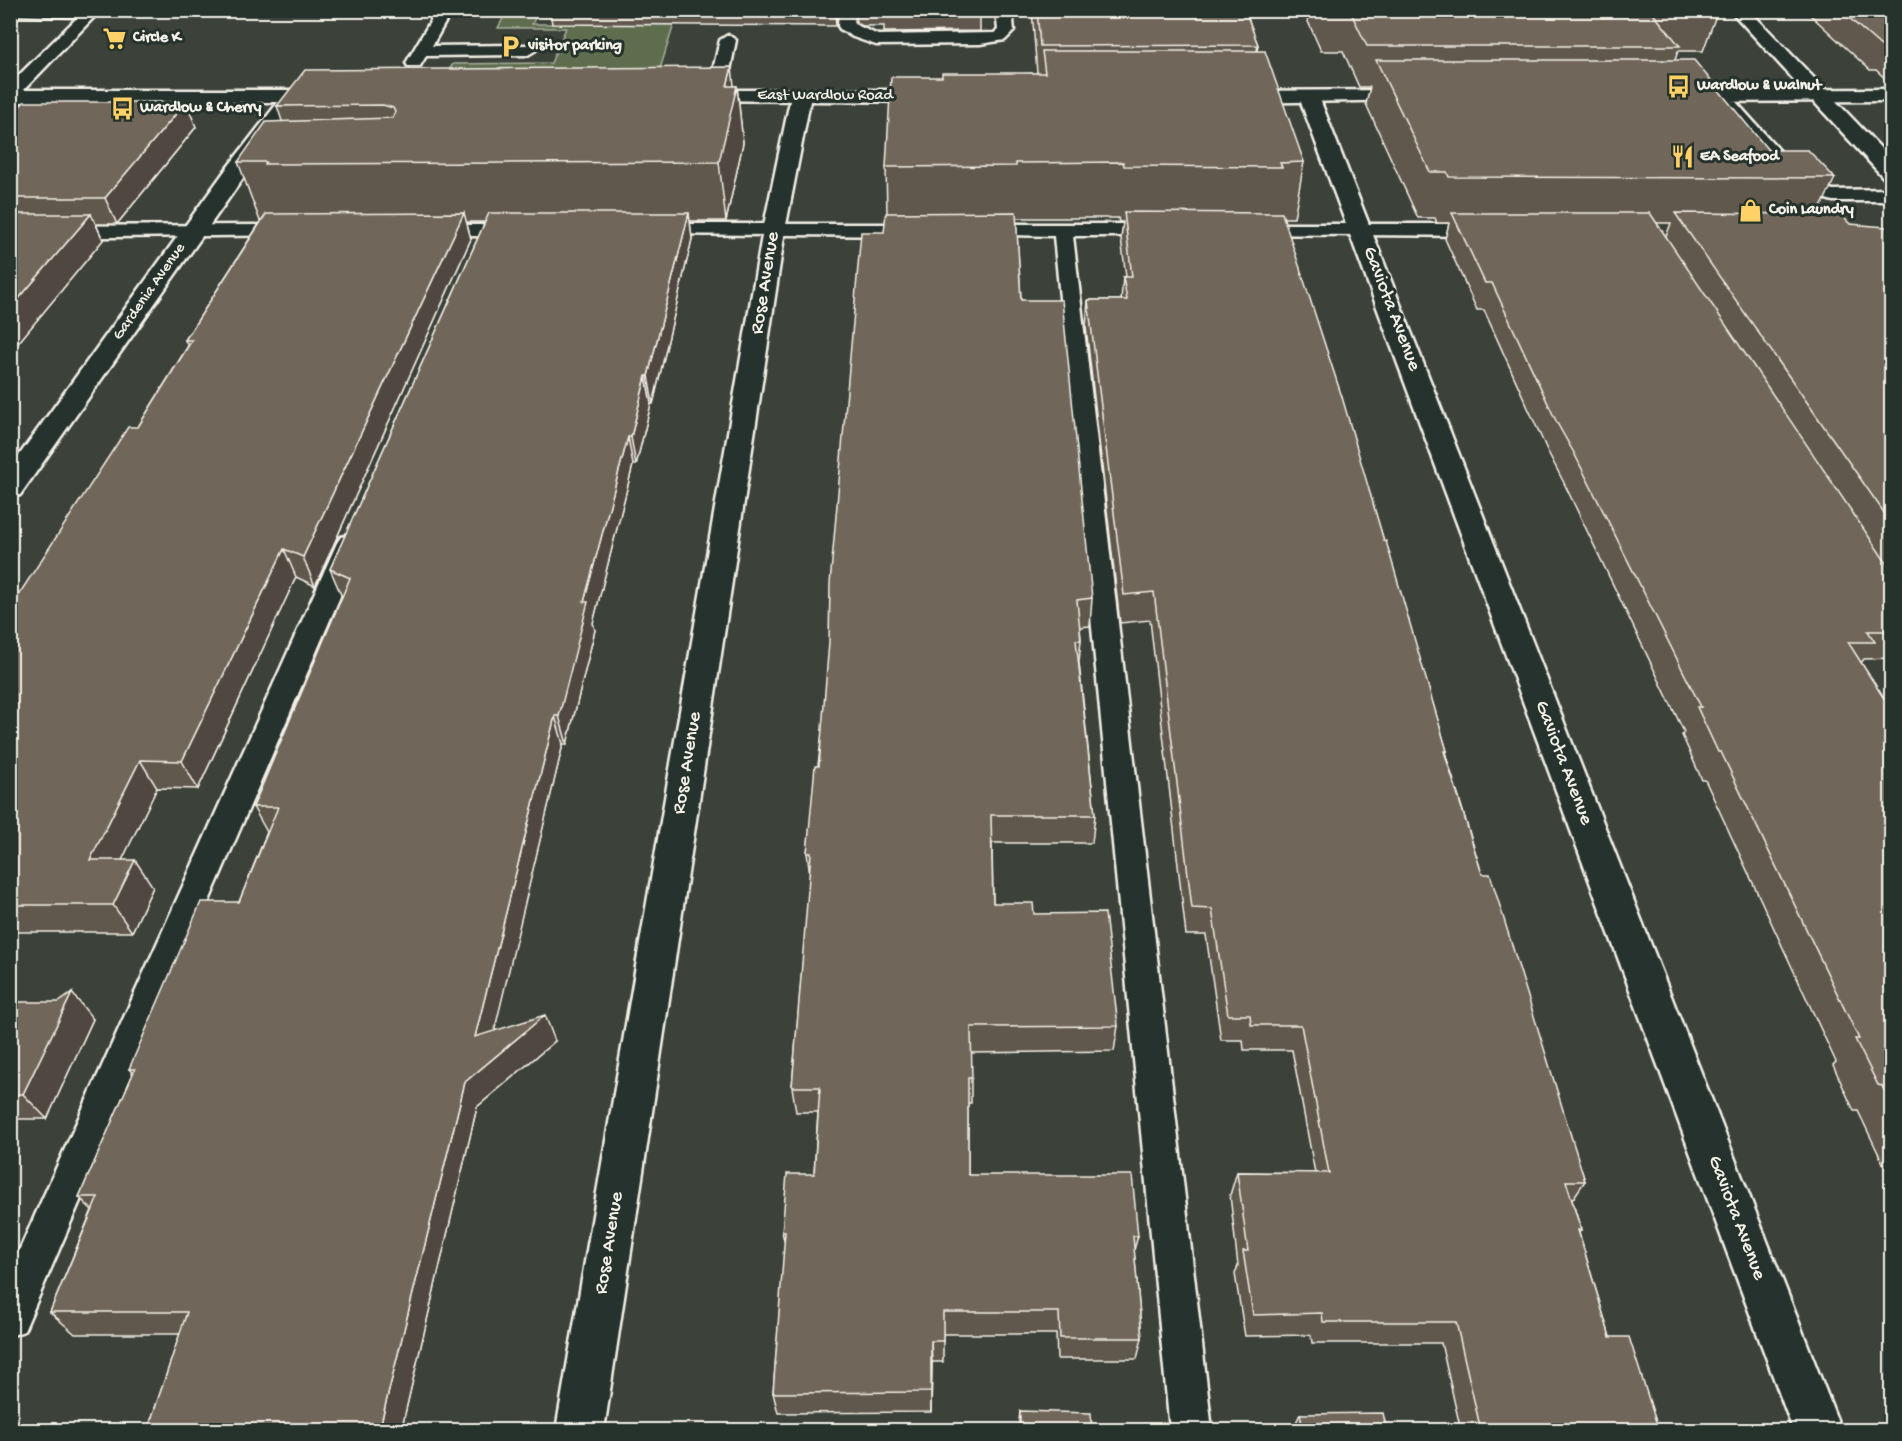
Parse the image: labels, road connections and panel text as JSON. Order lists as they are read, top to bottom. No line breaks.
{"streets":{"street":["East Wardlow Road","Rose Avenue","Gardenia Avenue","Gaviota Avenue"]},"crossings":[["East Wardlow Road","Rose Avenue"]],"places":{"supermarket":["Circle K"],"parking":["visitor parking"],"bus stop":["Wardlow & Walnut","Wardlow & Cherry"],"restaurant":["EA Seafood"],"shop":["Coin Laundry"]}}
